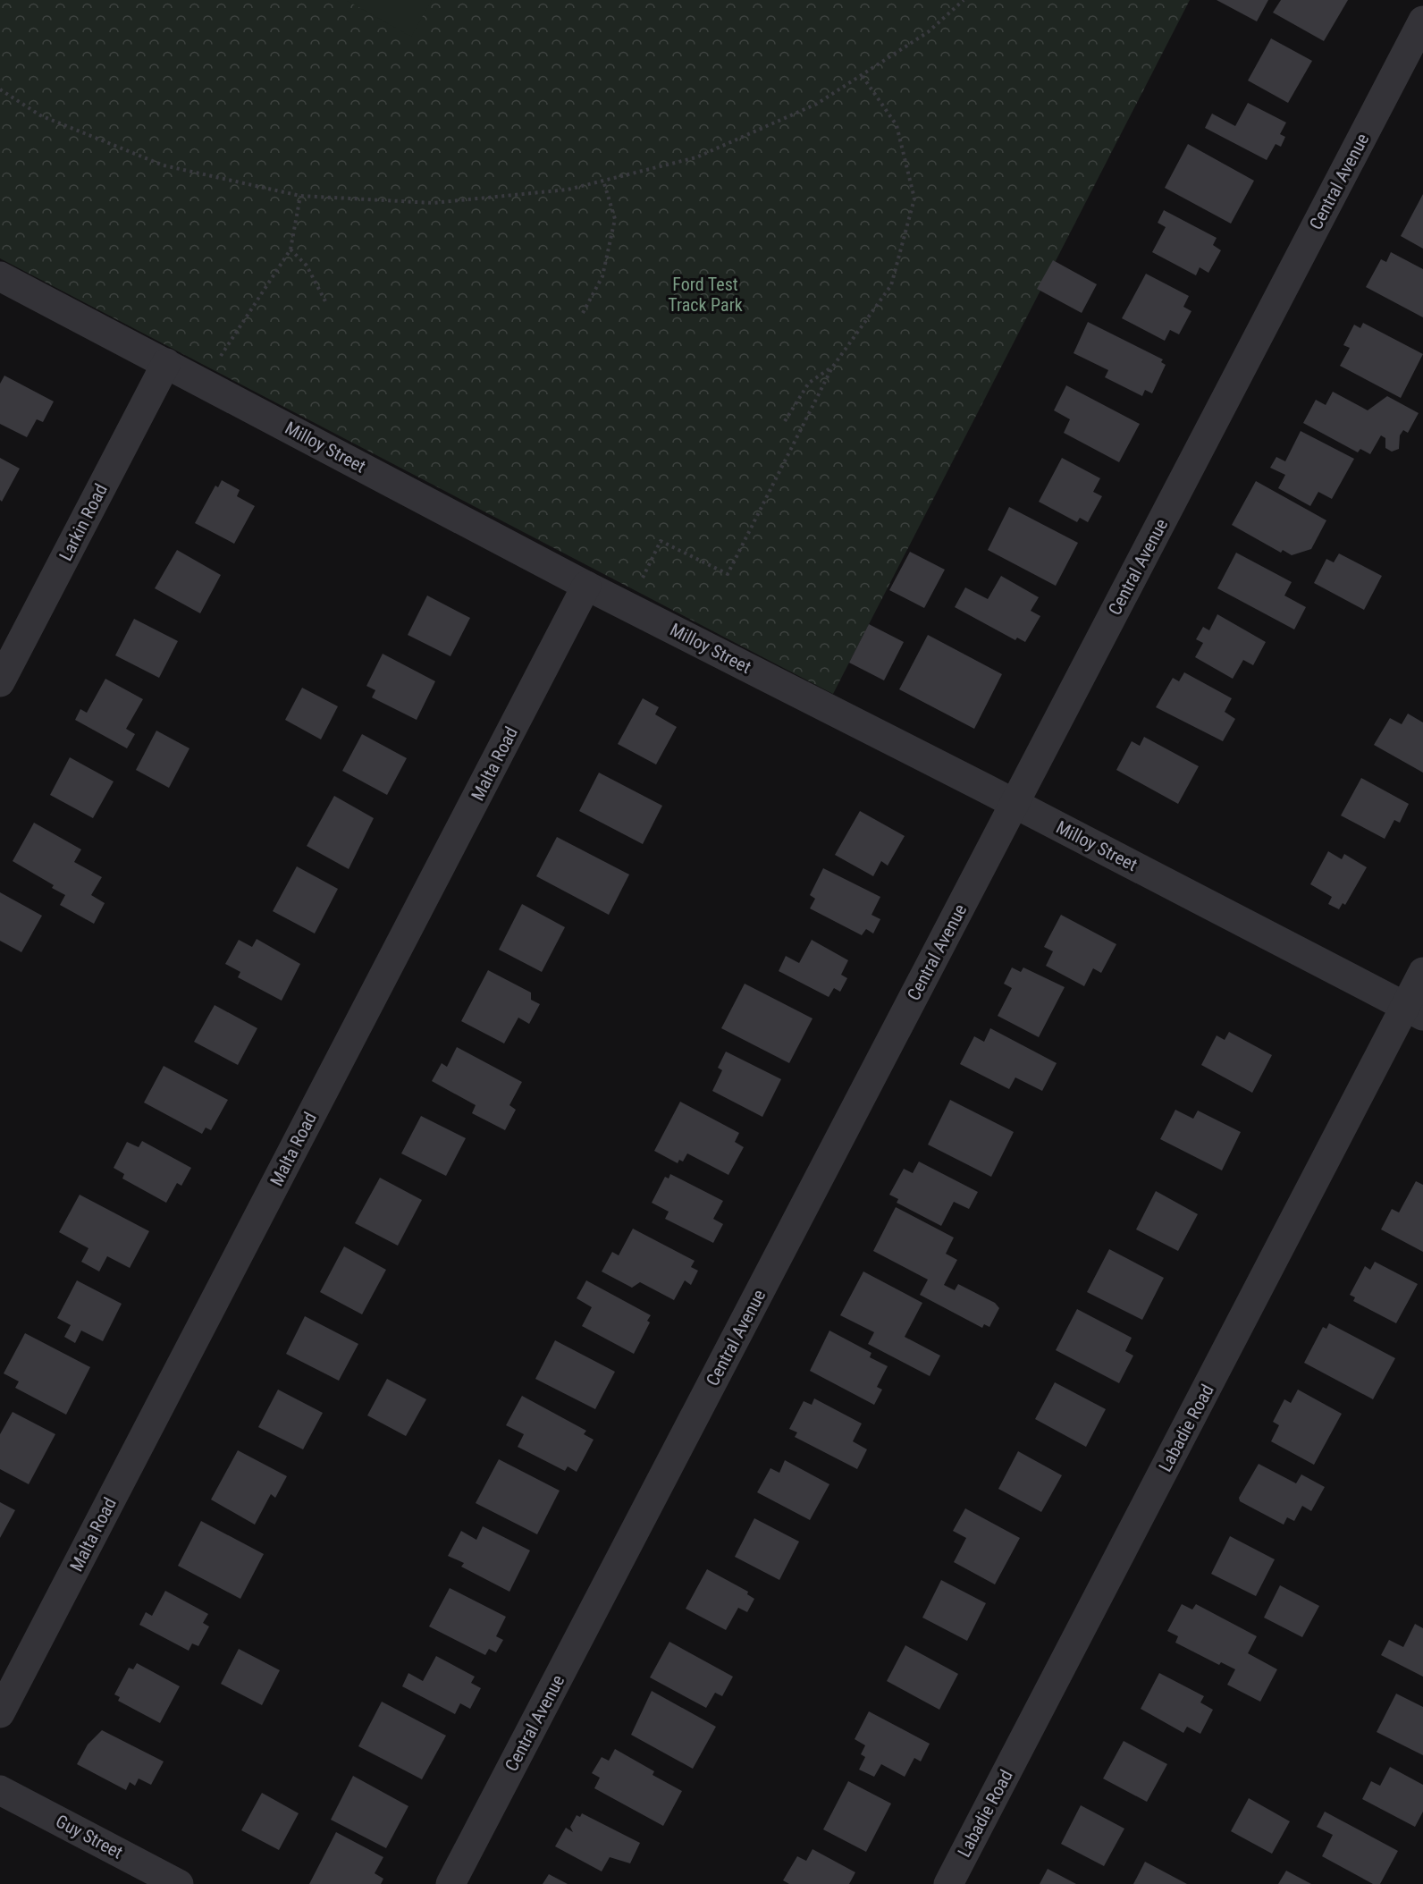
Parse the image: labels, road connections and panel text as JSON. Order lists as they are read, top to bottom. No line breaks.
{"streets":{"street":["Central Avenue","Milloy Street","Larkin Road","Malta Road","Labadie Road","Guy Street"]},"crossings":[["Central Avenue","Milloy Street"],["Milloy Street","Larkin Road"],["Milloy Street","Malta Road"],["Milloy Street","Labadie Road"]],"parks":["Ford Test Track Park"]}
